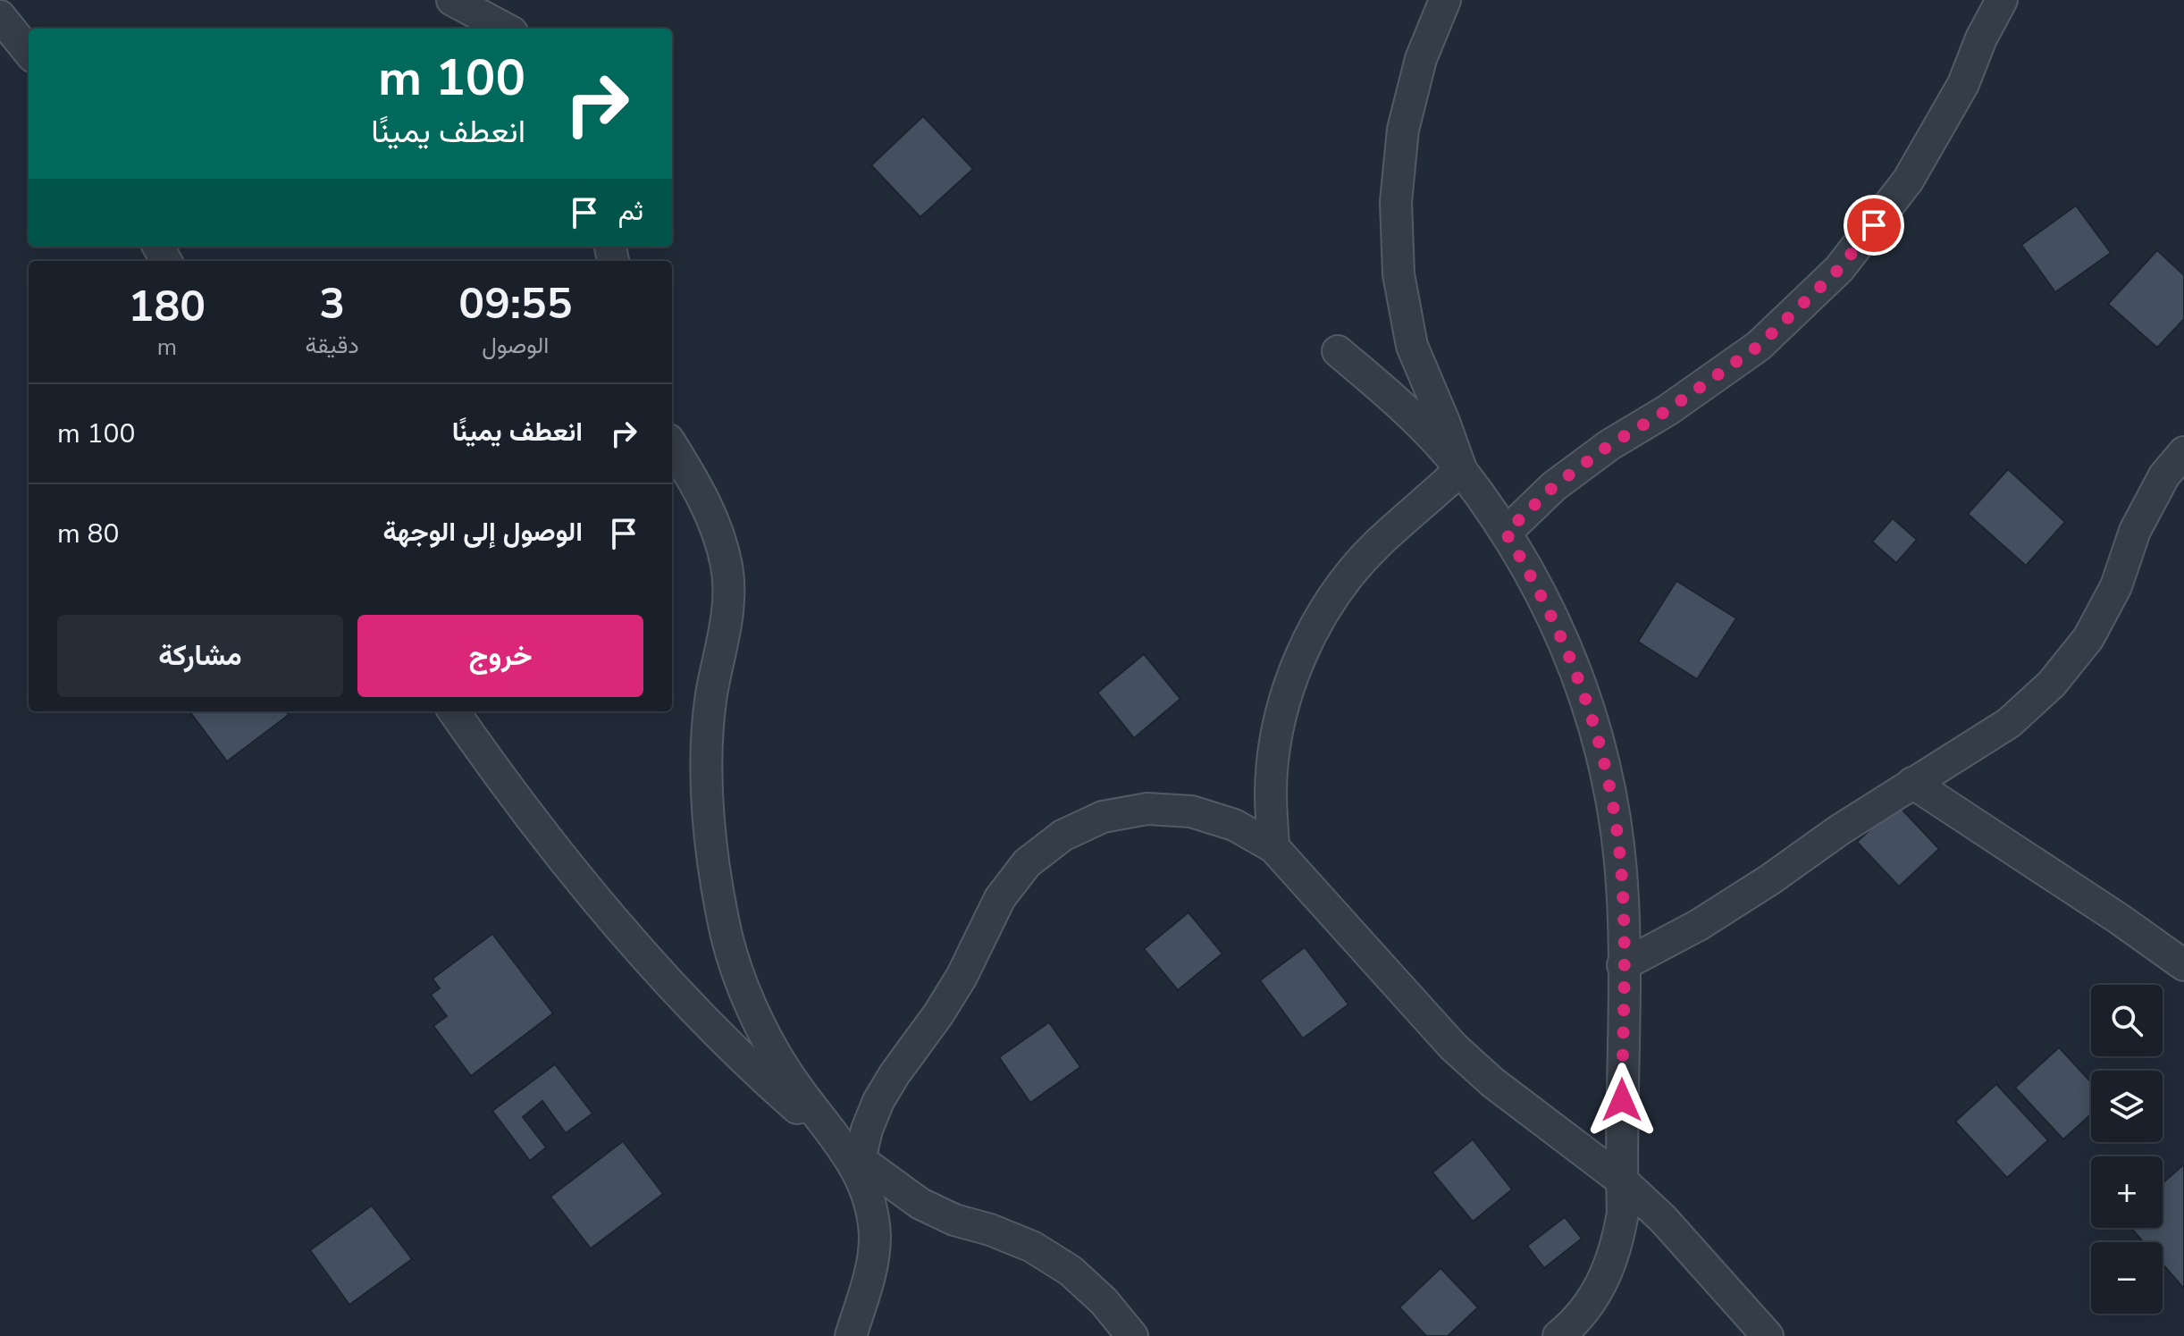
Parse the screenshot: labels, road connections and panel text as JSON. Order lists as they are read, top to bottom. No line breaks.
{"page":{"turn":["100 m","انعطف يمينًا"],"then":"ثم","eta":["09:55","الوصول","3","دقيقة","180","m"],"list":[{"name":"انعطف يمينًا","value":"100 m"},{"name":"الوصول إلى الوجهة","value":"80 m"}],"buttons":["خروج","مشاركة"],"map_buttons":["+","−"]}}
